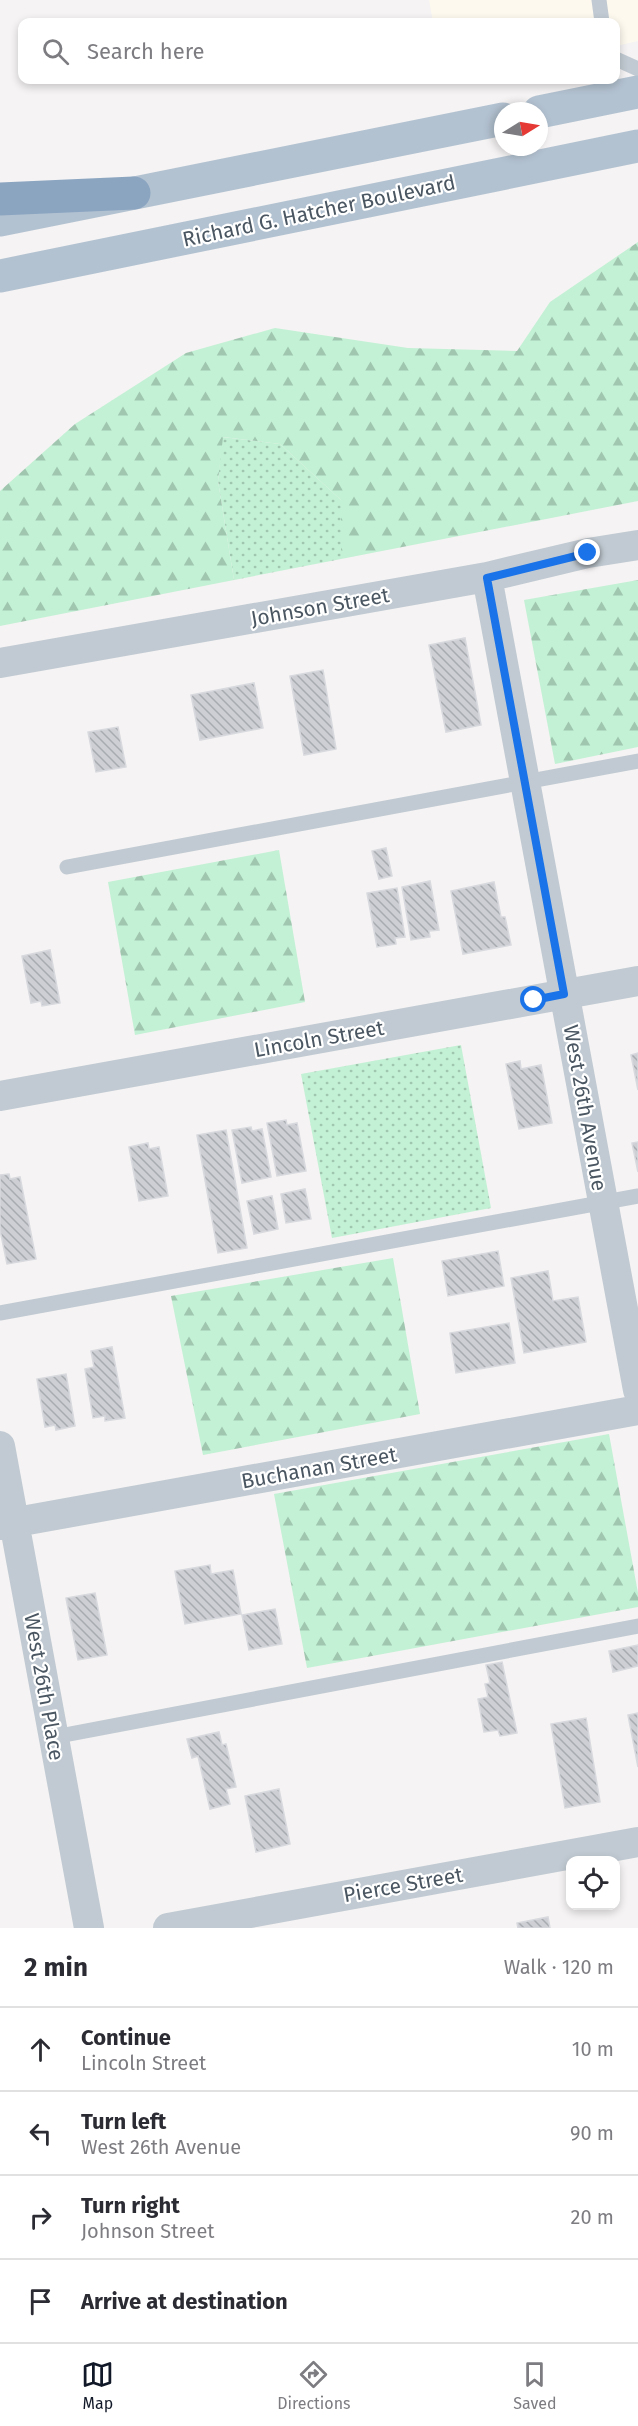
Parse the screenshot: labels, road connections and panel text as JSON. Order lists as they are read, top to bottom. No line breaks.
{"streets":{"main road":["Richard G. Hatcher Boulevard"],"street":["Johnson Street","Lincoln Street","West 26th Avenue","Buchanan Street","West 26th Place","Pierce Street"]},"crossings":[["Johnson Street","West 26th Avenue"],["Lincoln Street","West 26th Avenue"],["Buchanan Street","West 26th Place"]],"north":"right","page":{"search":"Search here","heading":["2 min","Walk · 120 m"],"list":[["Continue","Lincoln Street","10 m"],["Turn left","West 26th Avenue","90 m"],["Turn right","Johnson Street","20 m"],"Arrive at destination"],"nav":["Map","Directions","Saved"]}}
